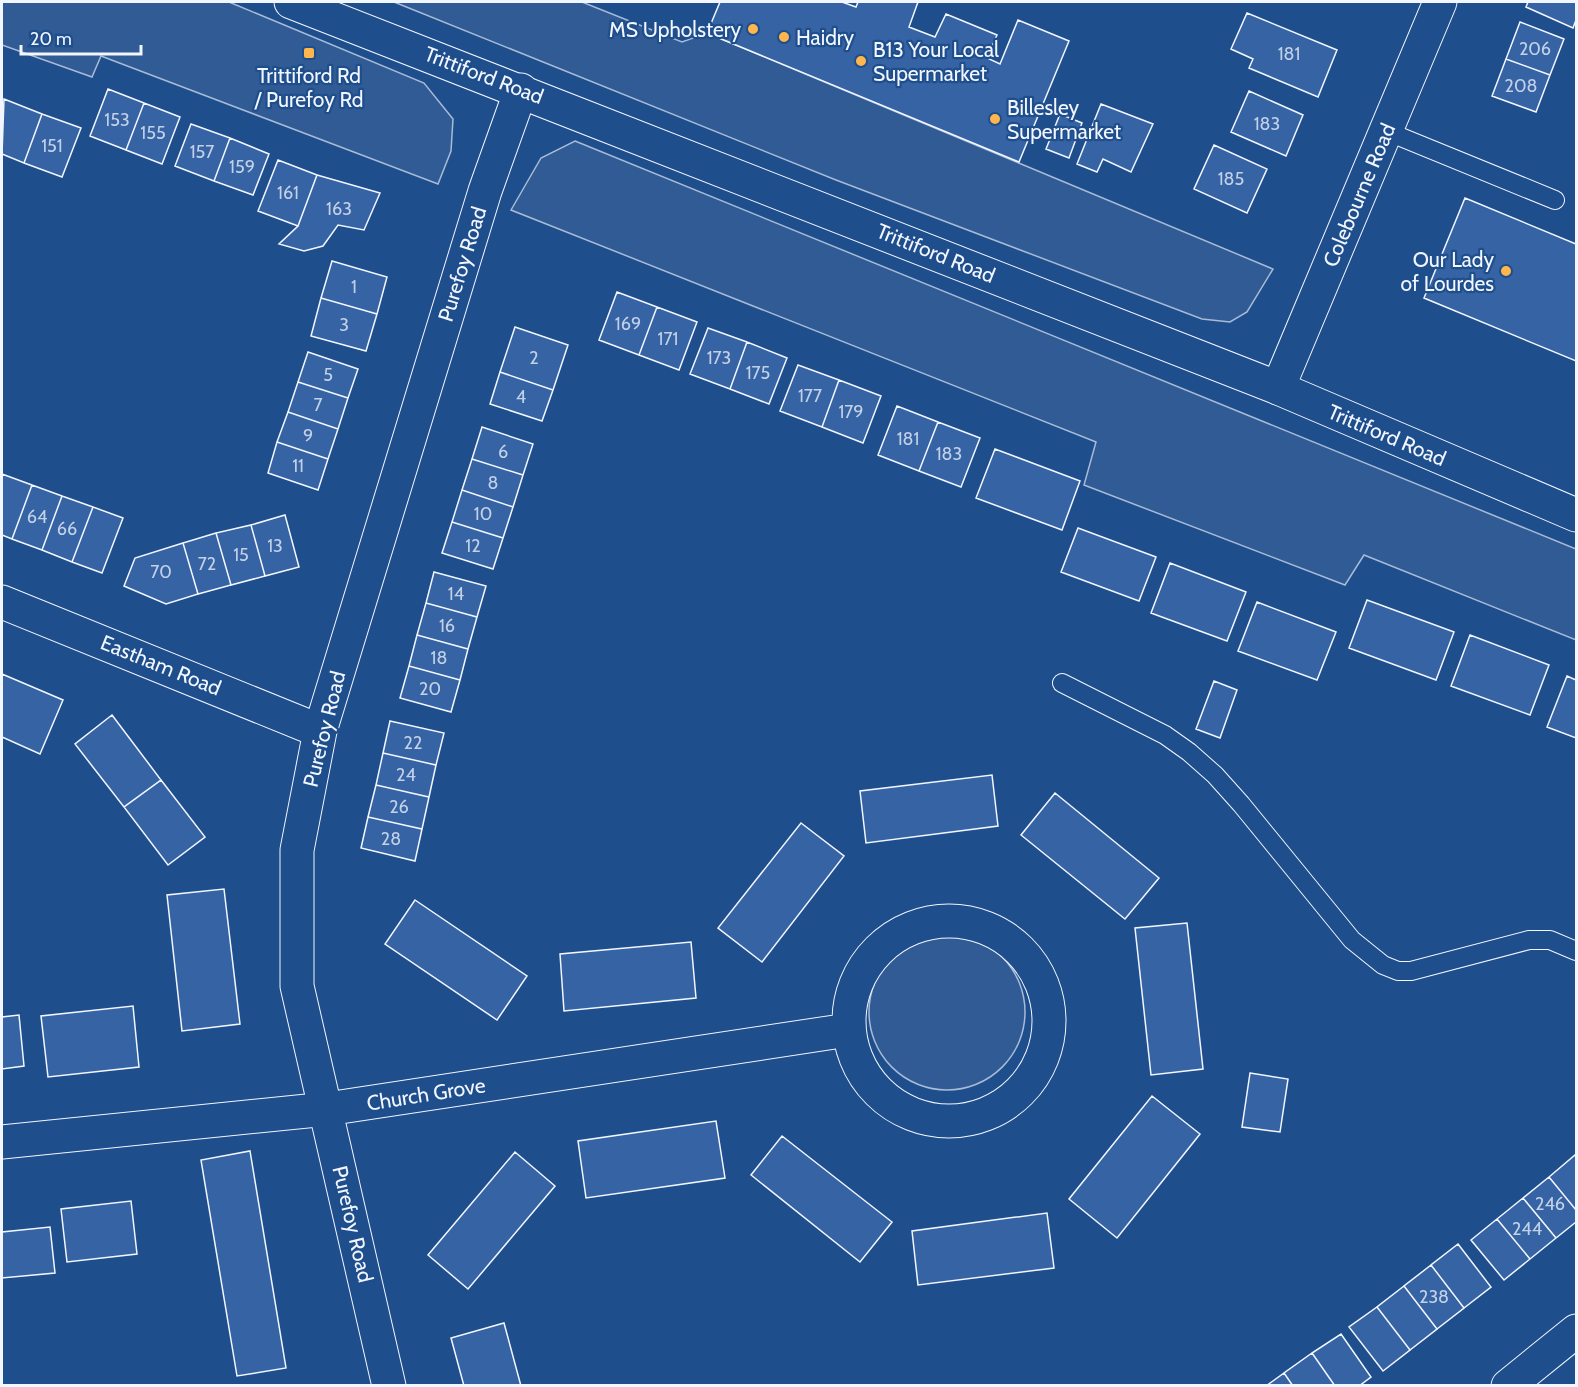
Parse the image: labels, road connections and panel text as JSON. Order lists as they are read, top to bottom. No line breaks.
{"streets":{"street":["Trittiford Road","Colebourne Road","Purefoy Road","Eastham Road","Church Grove"]},"crossings":[["Trittiford Road","Colebourne Road"],["Trittiford Road","Purefoy Road"],["Purefoy Road","Eastham Road"],["Purefoy Road","Church Grove"]],"places":{"other":["MS Upholstery","Haidry","B13 Your Local Supermarket","Billesley Supermarket","Our Lady of Lourdes"],"transit":["Trittiford Rd / Purefoy Rd"]},"house_numbers":["206","181","208","153","183","155","151","157","159","185","161","163","1","169","3","171","2","173","175","5","177","4","7","179","9","181","6","183","11","8","10","64","66","13","12","15","72","70","14","16","18","20","22","24","26","28","246","244","238"],"scale_bar":"20 m"}
